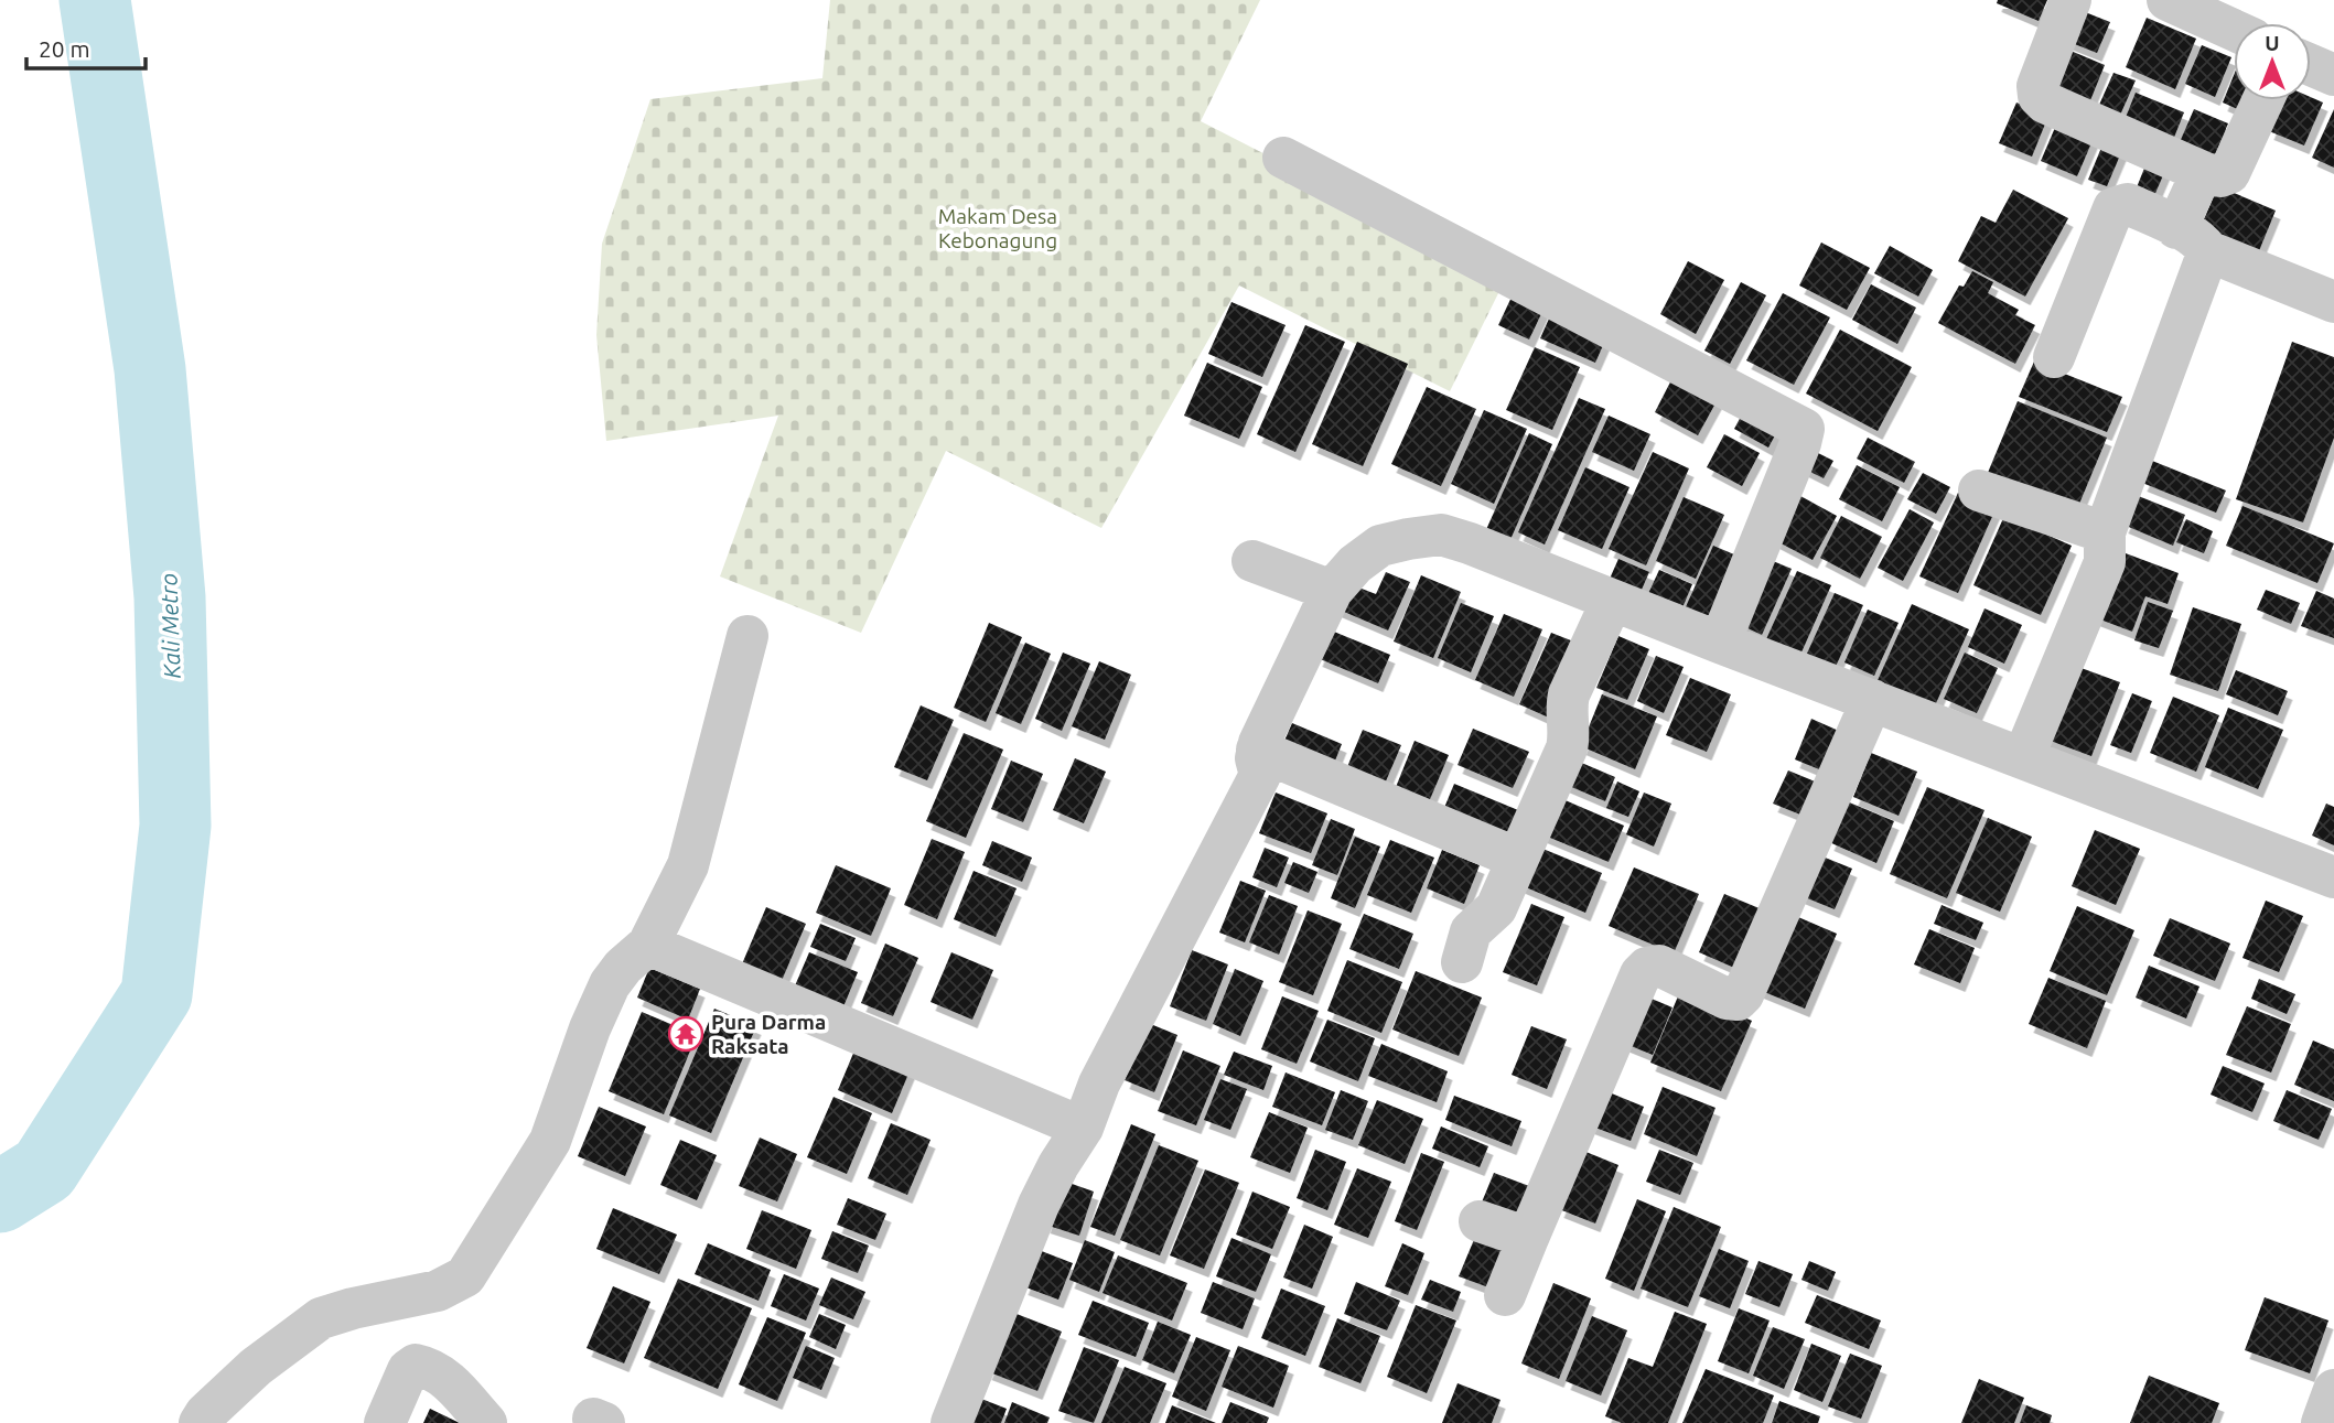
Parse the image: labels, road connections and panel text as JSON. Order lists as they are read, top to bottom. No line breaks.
{"water":["Kali Metro"],"parks":["Makam Desa Kebonagung"],"places":{"temple":["Pura Darma Raksata"]},"scale_bar":"20 m","north":"top"}
